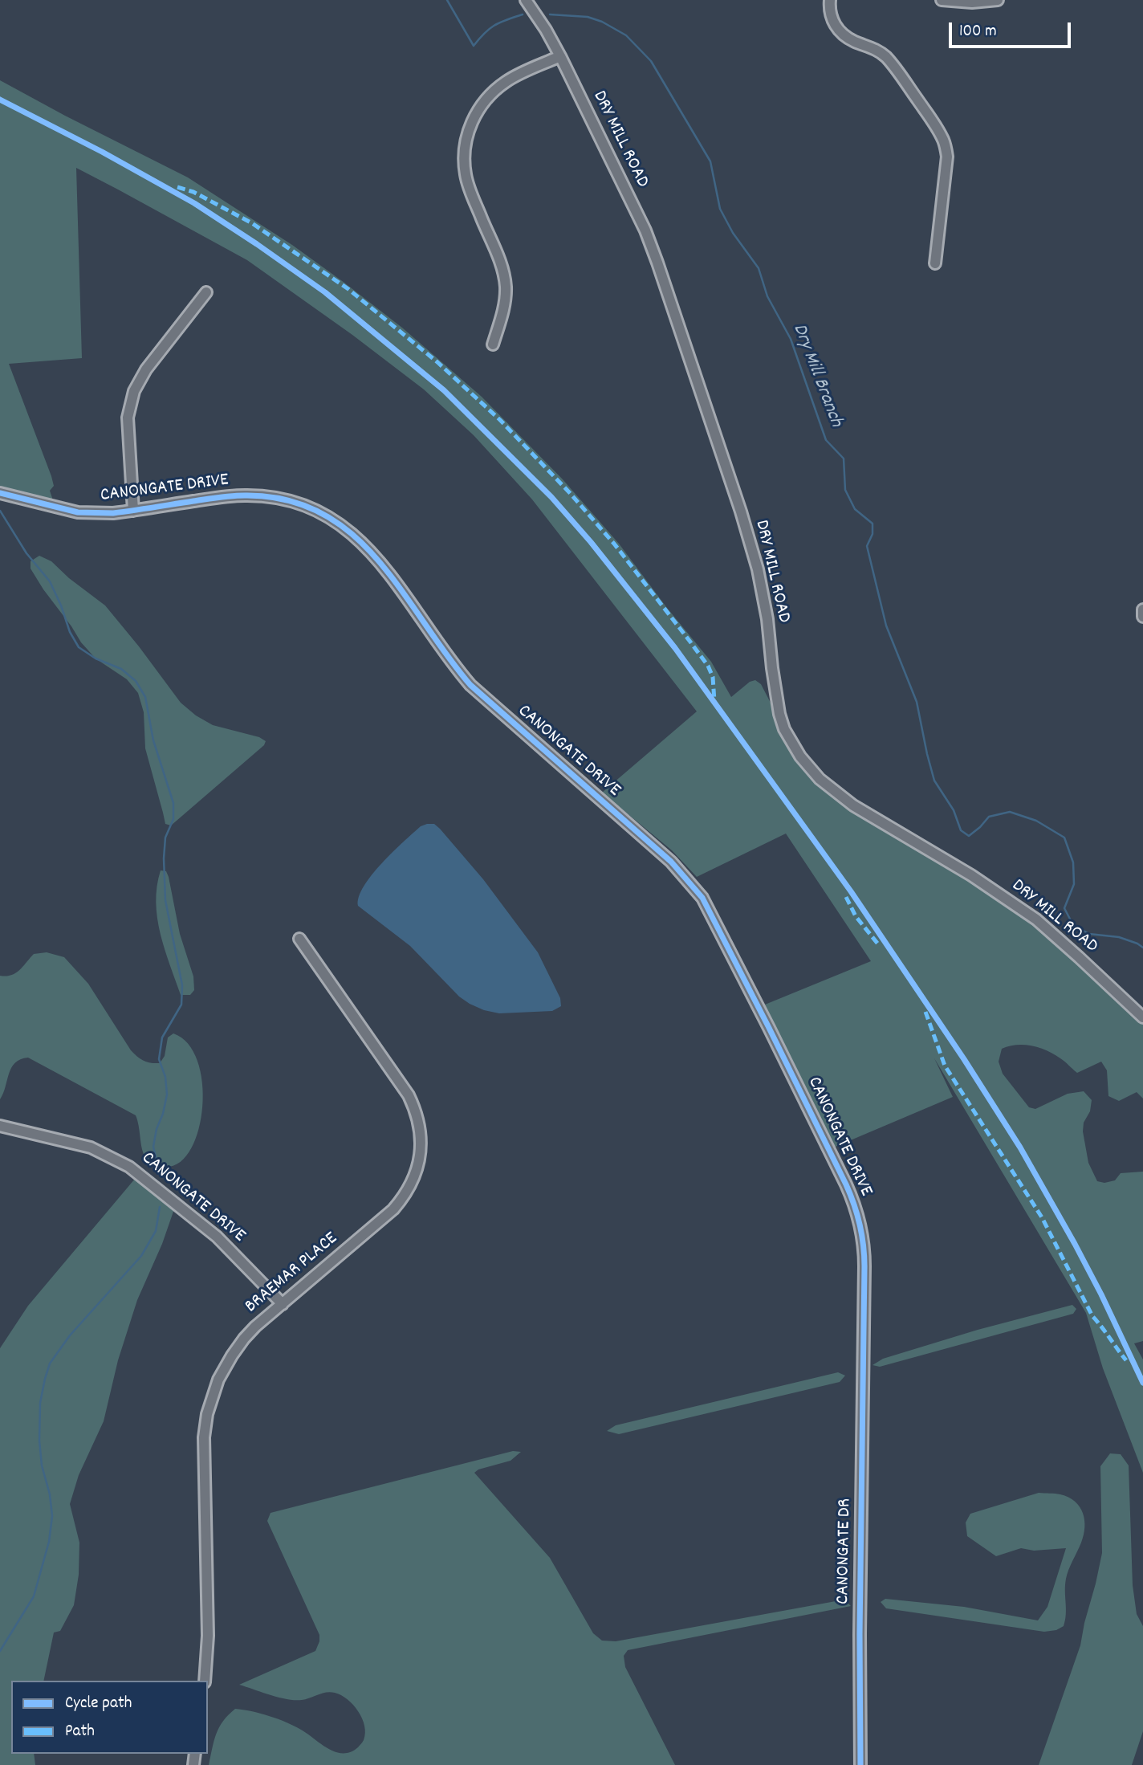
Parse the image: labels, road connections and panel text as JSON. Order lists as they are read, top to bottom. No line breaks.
{"streets":{"street":["DRY MILL ROAD","CANONGATE DRIVE","BRAEMAR PLACE","CANONGATE DR"]},"crossings":[["CANONGATE DRIVE","BRAEMAR PLACE"],["CANONGATE DRIVE","CANONGATE DR"]],"water":["Dry Mill Branch"],"legend":["Cycle path","Path"],"scale_bar":"100 m"}
